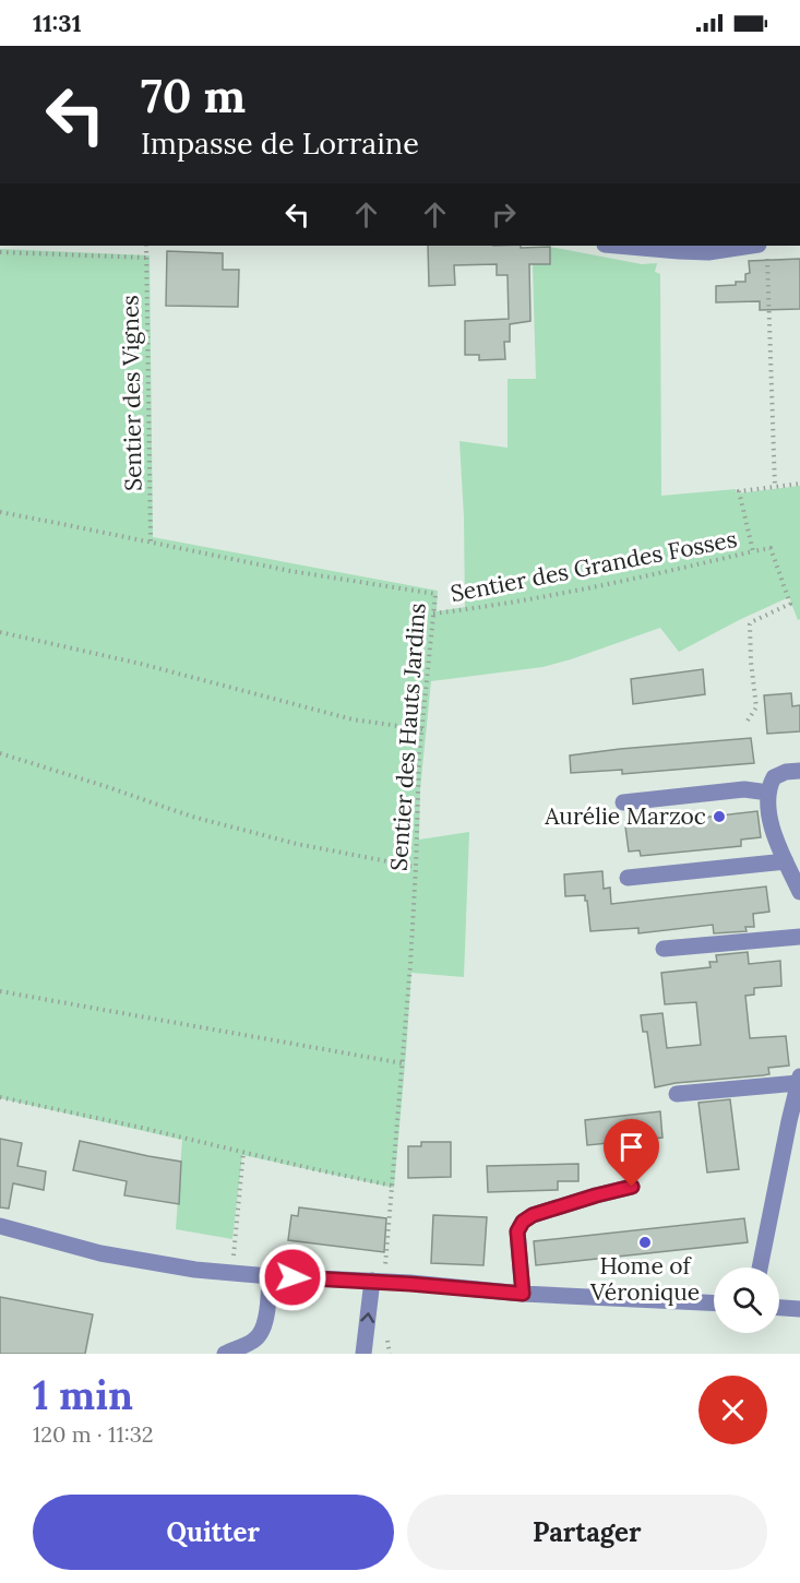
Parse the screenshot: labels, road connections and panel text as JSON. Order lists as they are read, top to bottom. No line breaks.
{"streets":{"path":["Sentier des Vignes","Sentier des Grandes Fosses","Sentier des Hauts Jardins"]},"crossings":[["Sentier des Vignes","Sentier des Hauts Jardins"],["Sentier des Grandes Fosses","Sentier des Hauts Jardins"]],"places":["Aurélie Marzoc","Home of Véronique"],"page":{"status":"11:31","turn":["70 m","Impasse de Lorraine"],"heading":["1 min","120 m · 11:32"],"buttons":["Quitter","Partager"]}}
